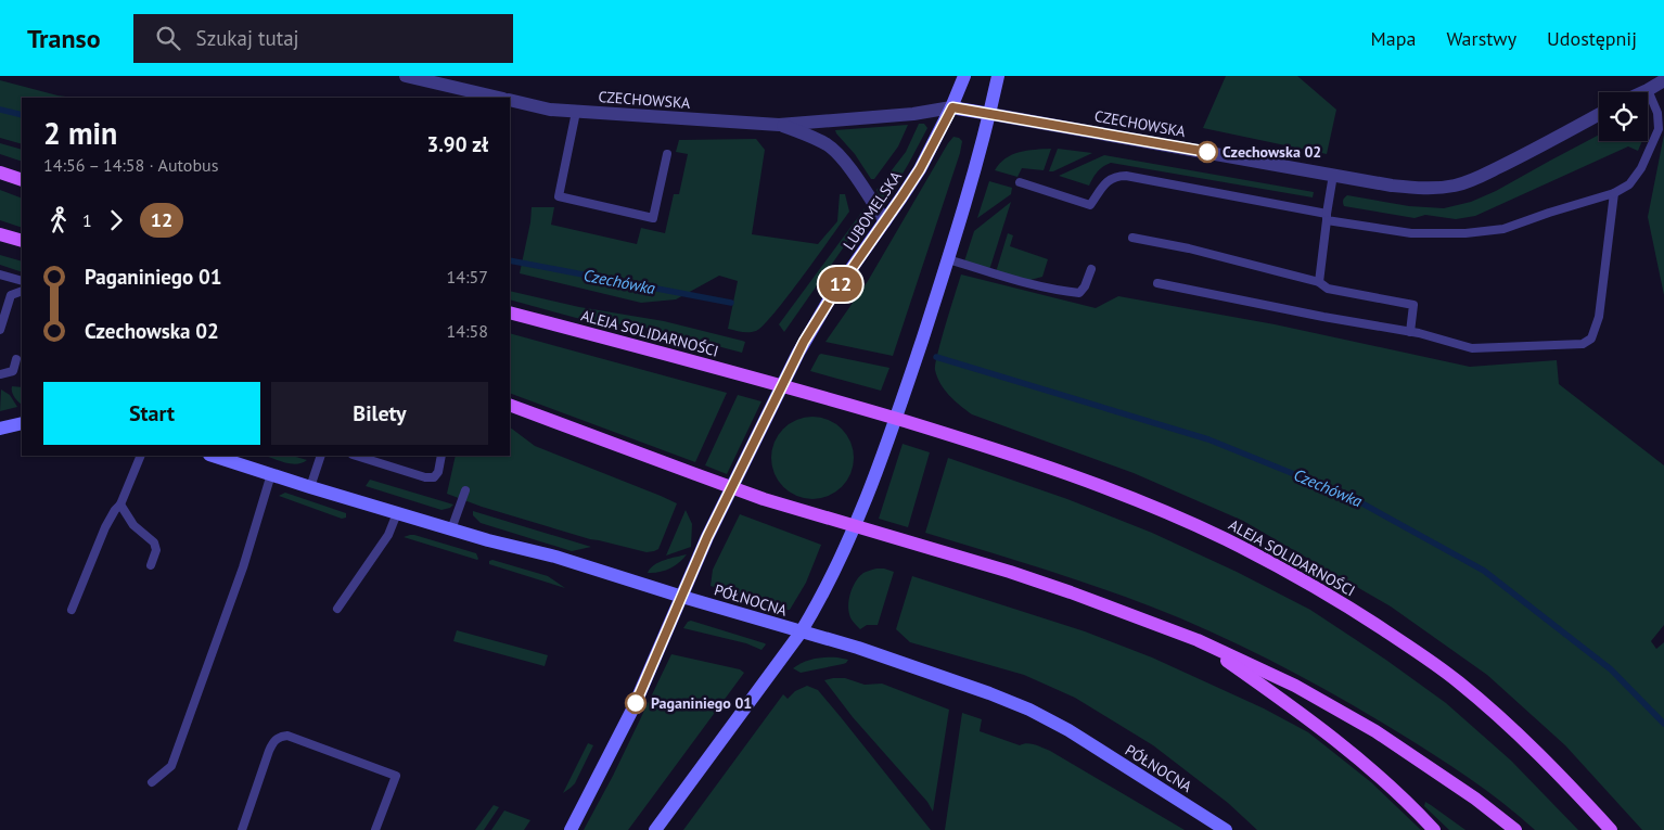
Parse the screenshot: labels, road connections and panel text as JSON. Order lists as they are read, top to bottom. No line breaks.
{"streets":{"main road":["ALEJA SOLIDARNOŚCI"],"street":["CZECHOWSKA","LUBOMELSKA","PÓŁNOCNA"]},"crossings":[["CZECHOWSKA","LUBOMELSKA"],["LUBOMELSKA","ALEJA SOLIDARNOŚCI"],["LUBOMELSKA","PÓŁNOCNA"]],"water":["Czechówka"],"places":["Czechowska 02","Paganiniego 01"],"lines":["bus line 12"],"page":{"header":"Transo","search":"Szukaj tutaj","nav":["Mapa","Warstwy","Udostępnij"],"on_map":"12","heading":["2 min","14:56 – 14:58 · Autobus","3.90 zł"],"legs":["1","12"],"list":[{"name":"Paganiniego 01","value":"14:57"},{"name":"Czechowska 02","value":"14:58"}],"buttons":["Start","Bilety"]}}
